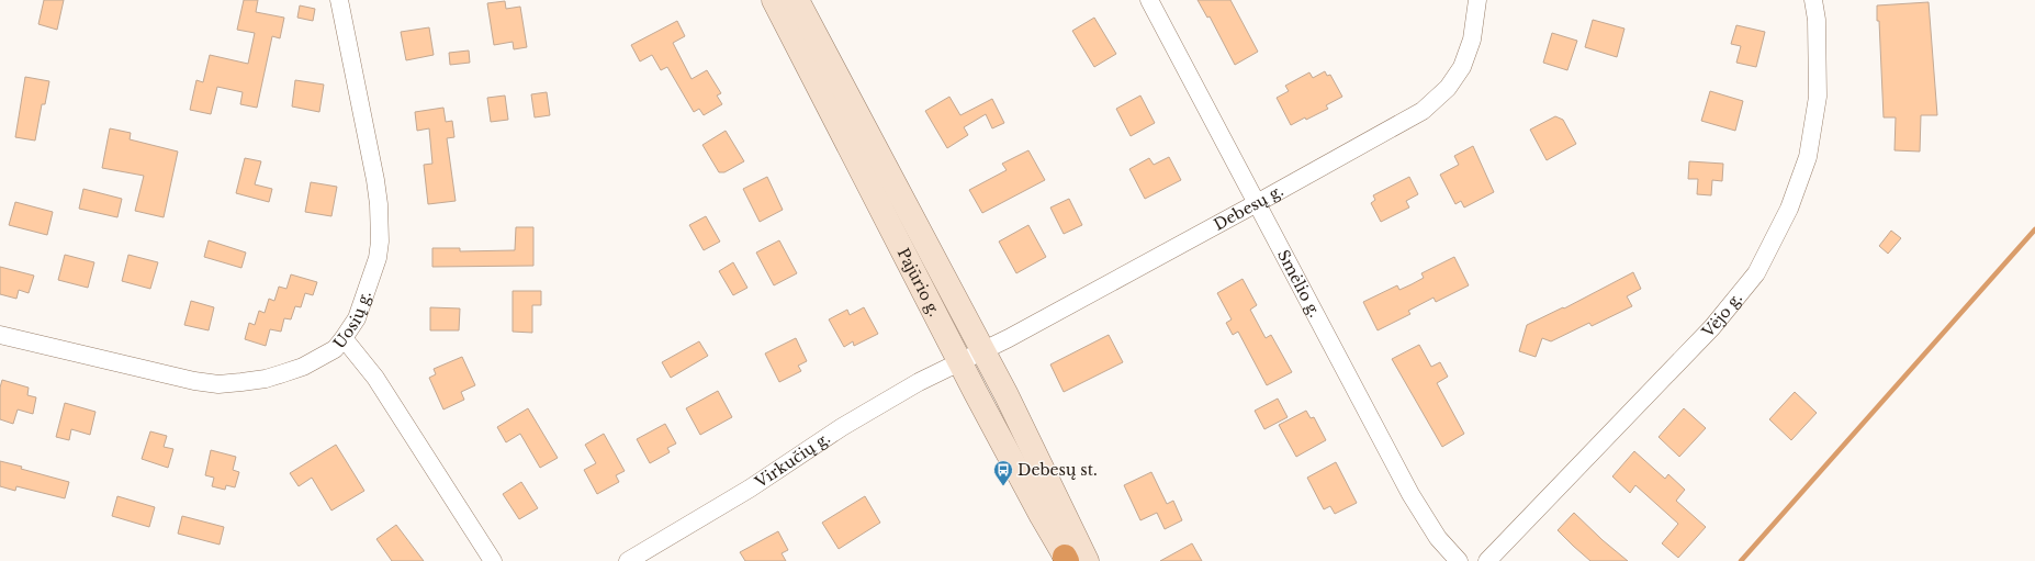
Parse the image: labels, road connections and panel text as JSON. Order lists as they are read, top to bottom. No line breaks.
{"streets":{"main road":["Pajūrio g."],"street":["Debesų g.","Smėlio g.","Vėjo g.","Uosių g.","Virkučių g."]},"crossings":[["Debesų g.","Pajūrio g."],["Debesų g.","Smėlio g."],["Debesų g.","Virkučių g."],["Pajūrio g.","Virkučių g."]],"places":{"bus stop":["Debesų st."]}}
